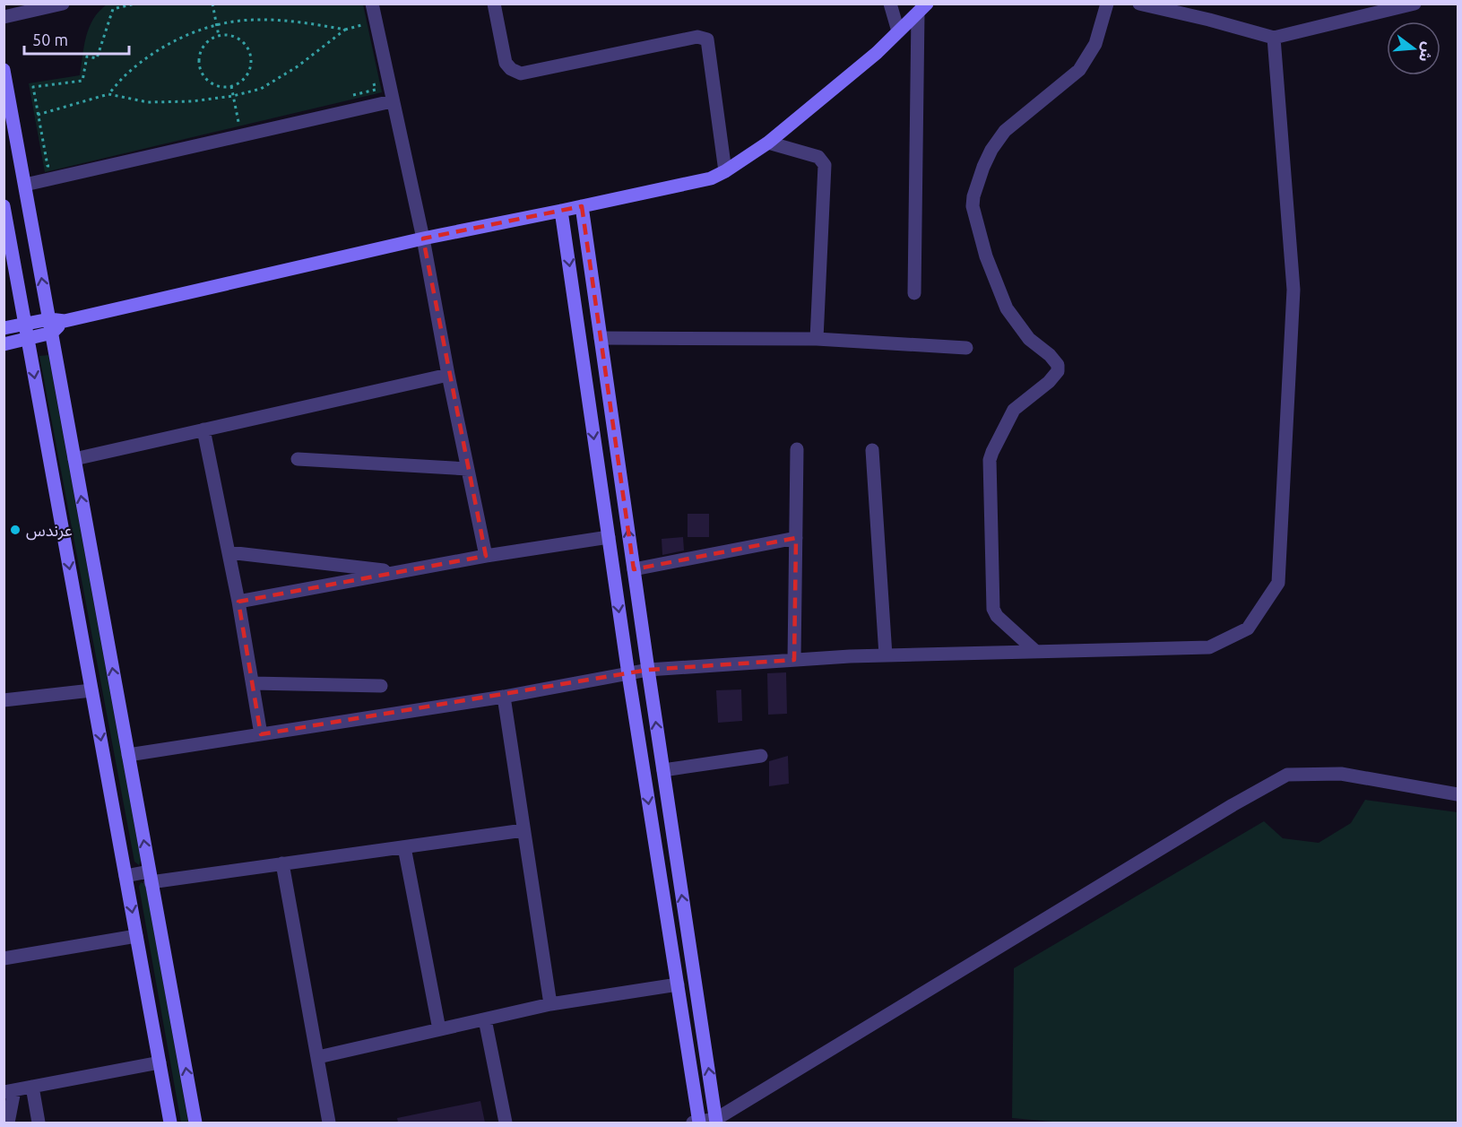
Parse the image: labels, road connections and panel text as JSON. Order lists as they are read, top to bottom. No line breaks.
{"places":["عرندس"],"scale_bar":"50 m","north":"right"}
